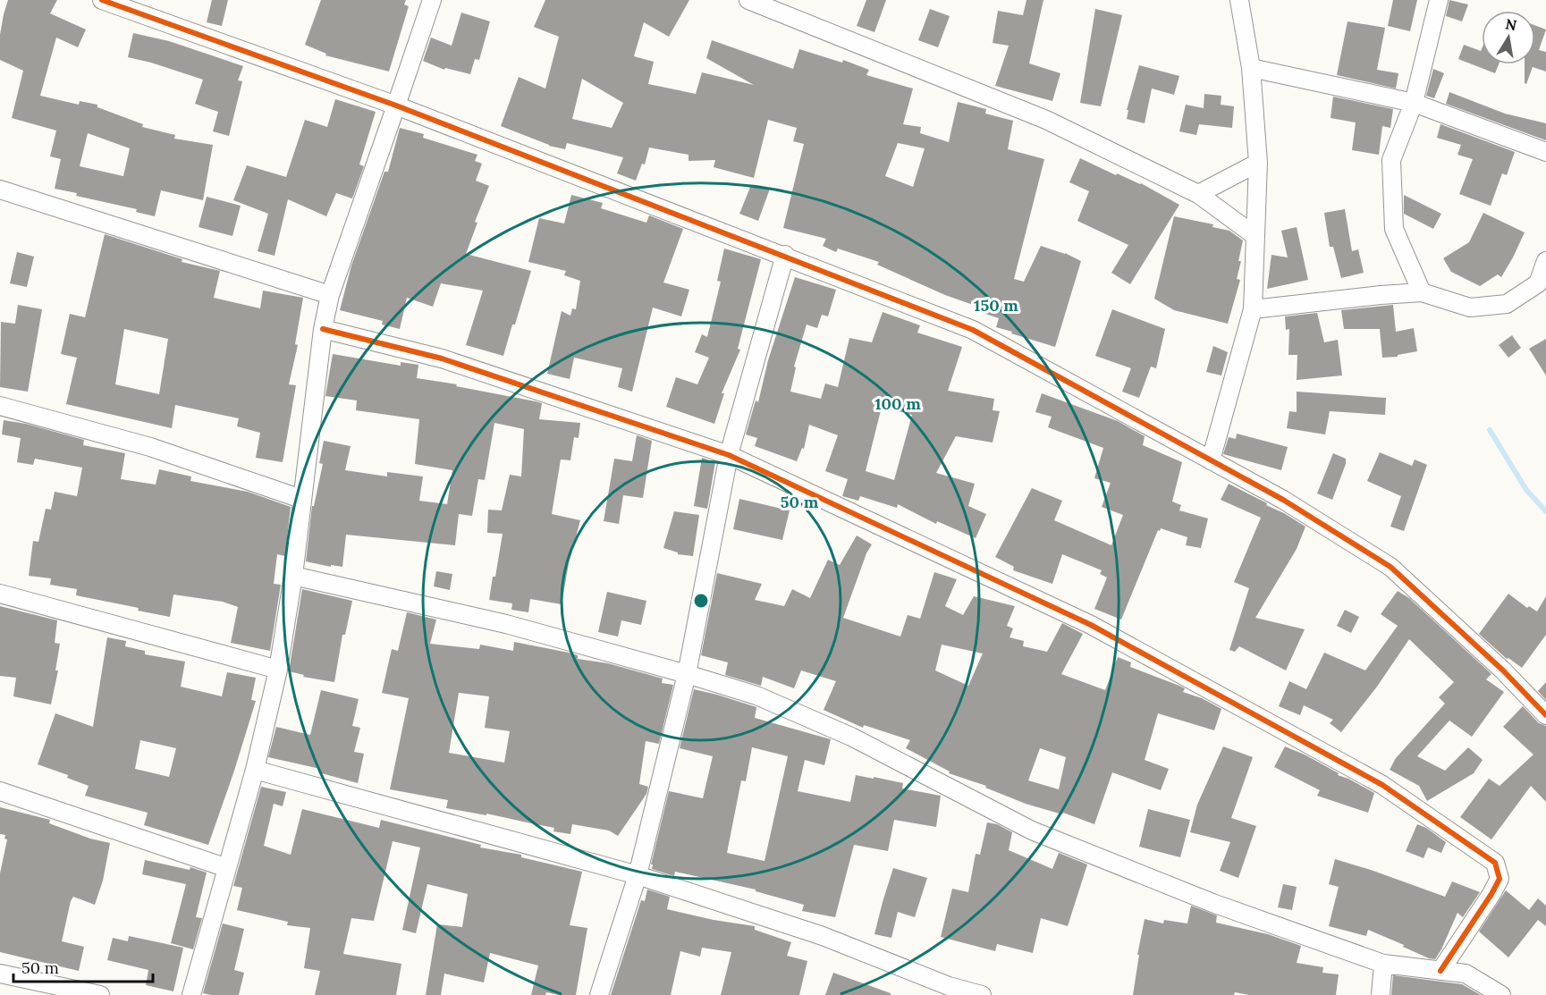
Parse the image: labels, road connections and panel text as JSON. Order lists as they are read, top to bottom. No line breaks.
{"scale_bar":"50 m","north":"top","rings":["150 m","100 m","50 m"]}
